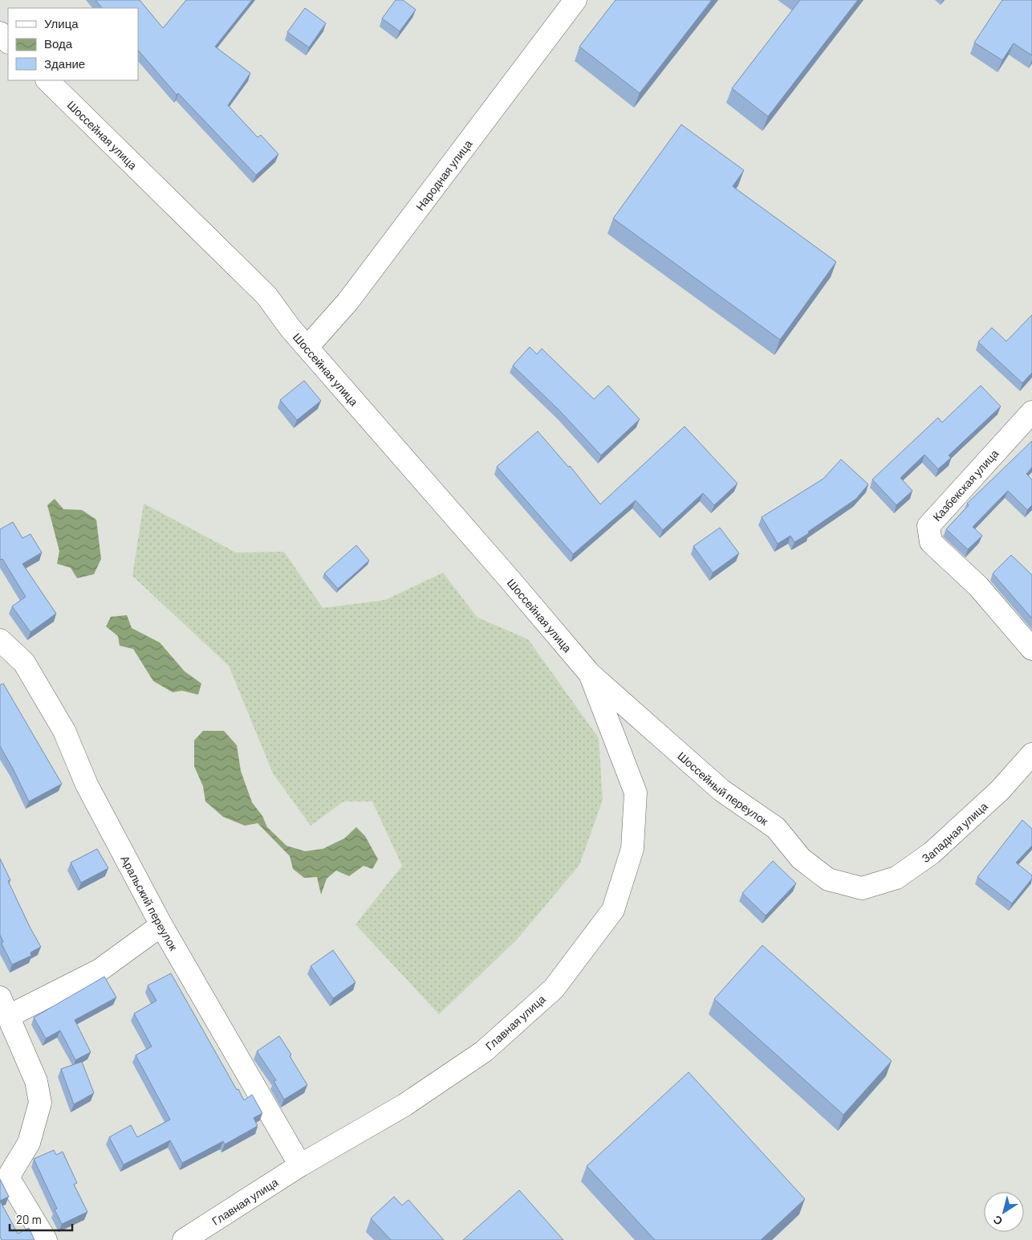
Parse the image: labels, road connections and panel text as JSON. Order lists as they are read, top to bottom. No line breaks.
{"streets":{"main road":["Шоссейная улица","Народная улица","Казбекская улица","Шоссейный переулок","Западная улица","Аральский переулок","Главная улица"]},"crossings":[["Шоссейная улица","Народная улица"],["Шоссейная улица","Шоссейный переулок"],["Шоссейная улица","Главная улица"],["Шоссейный переулок","Западная улица"],["Шоссейный переулок","Главная улица"],["Аральский переулок","Главная улица"]],"legend":["Улица","Вода","Здание"],"scale_bar":"20 m","north":"bottom left"}
